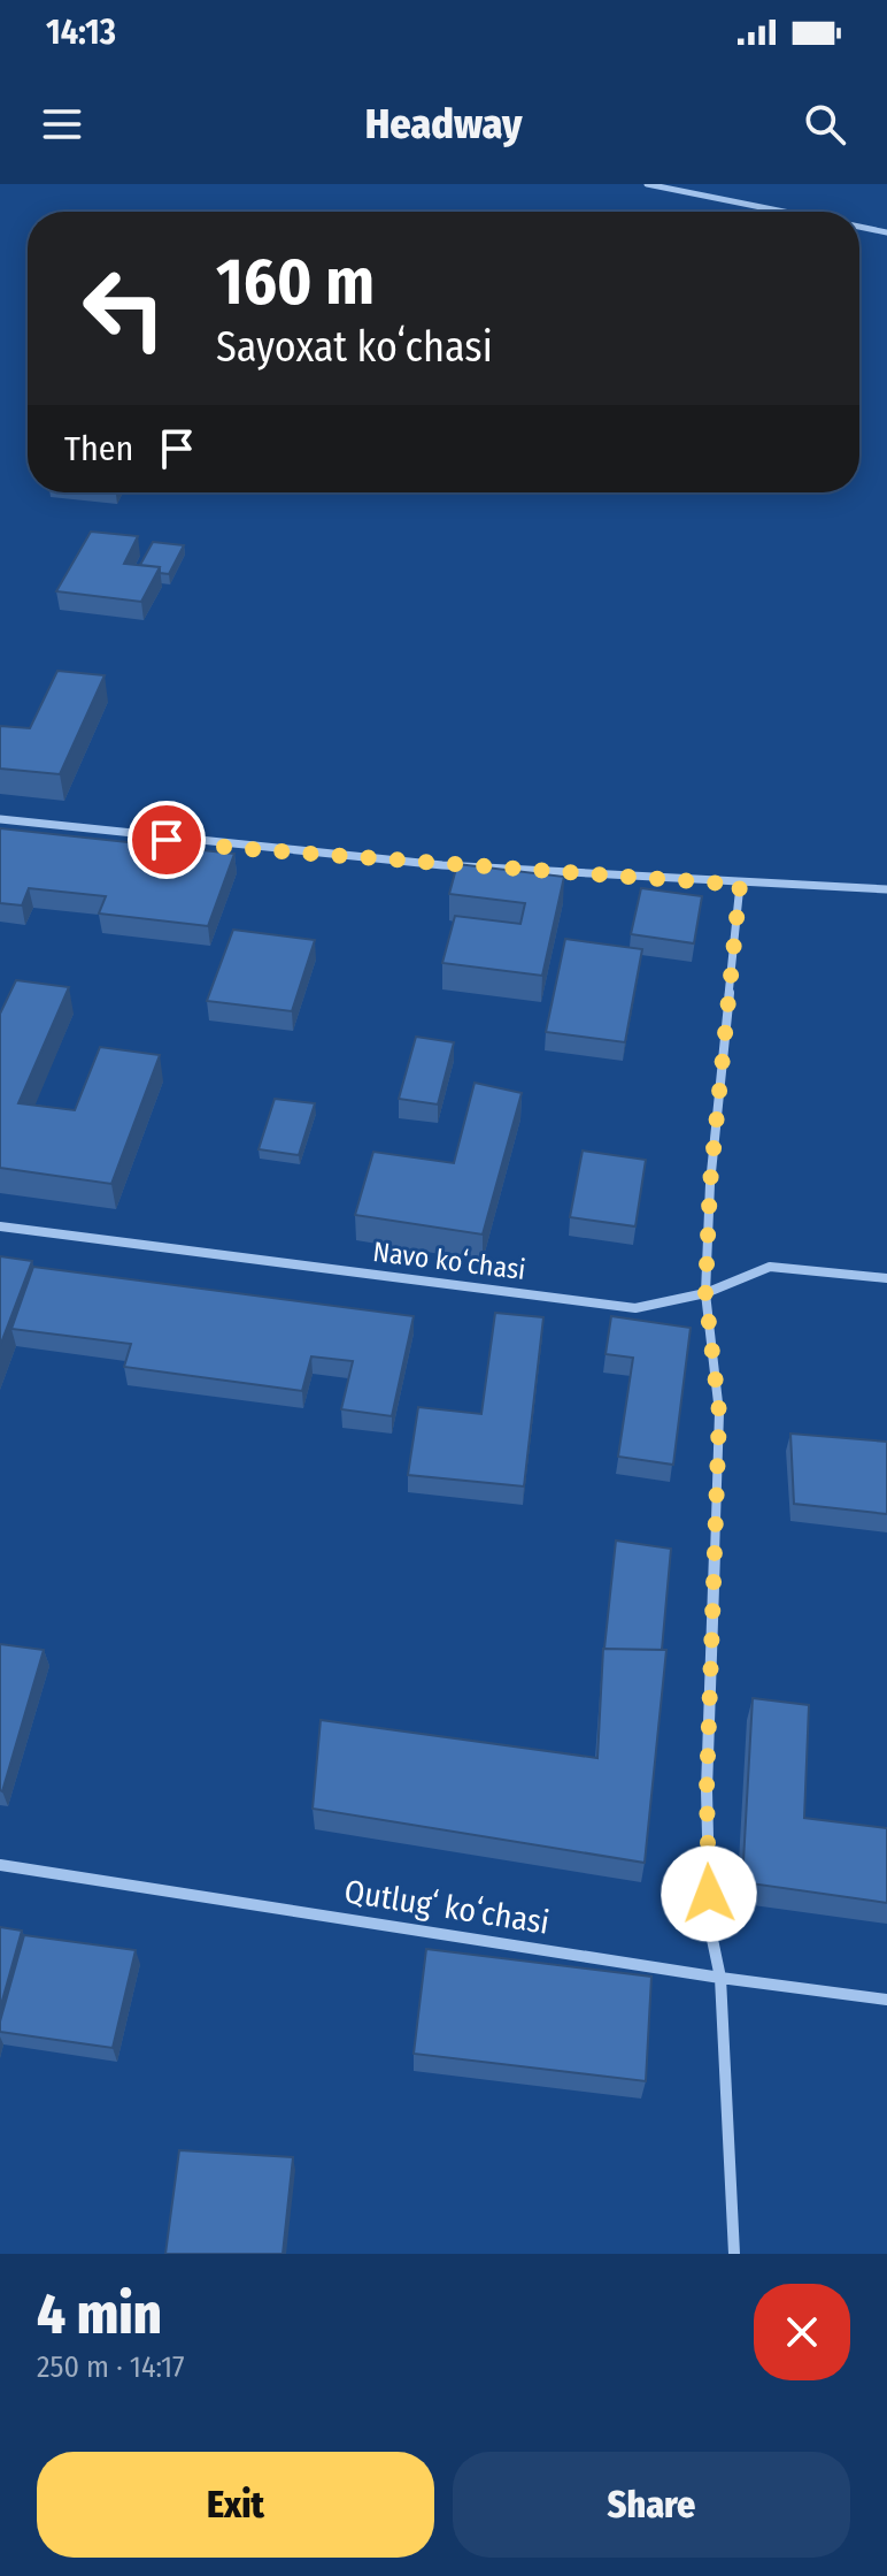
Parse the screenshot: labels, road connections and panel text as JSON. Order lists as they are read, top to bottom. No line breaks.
{"streets":{"street":["Navo koʻchasi","Qutlugʻ koʻchasi"]},"page":{"status":"14:13","header":"Headway","turn":["160 m","Sayoxat koʻchasi"],"then":"Then","heading":["4 min","250 m · 14:17"],"buttons":["Exit","Share"]}}
